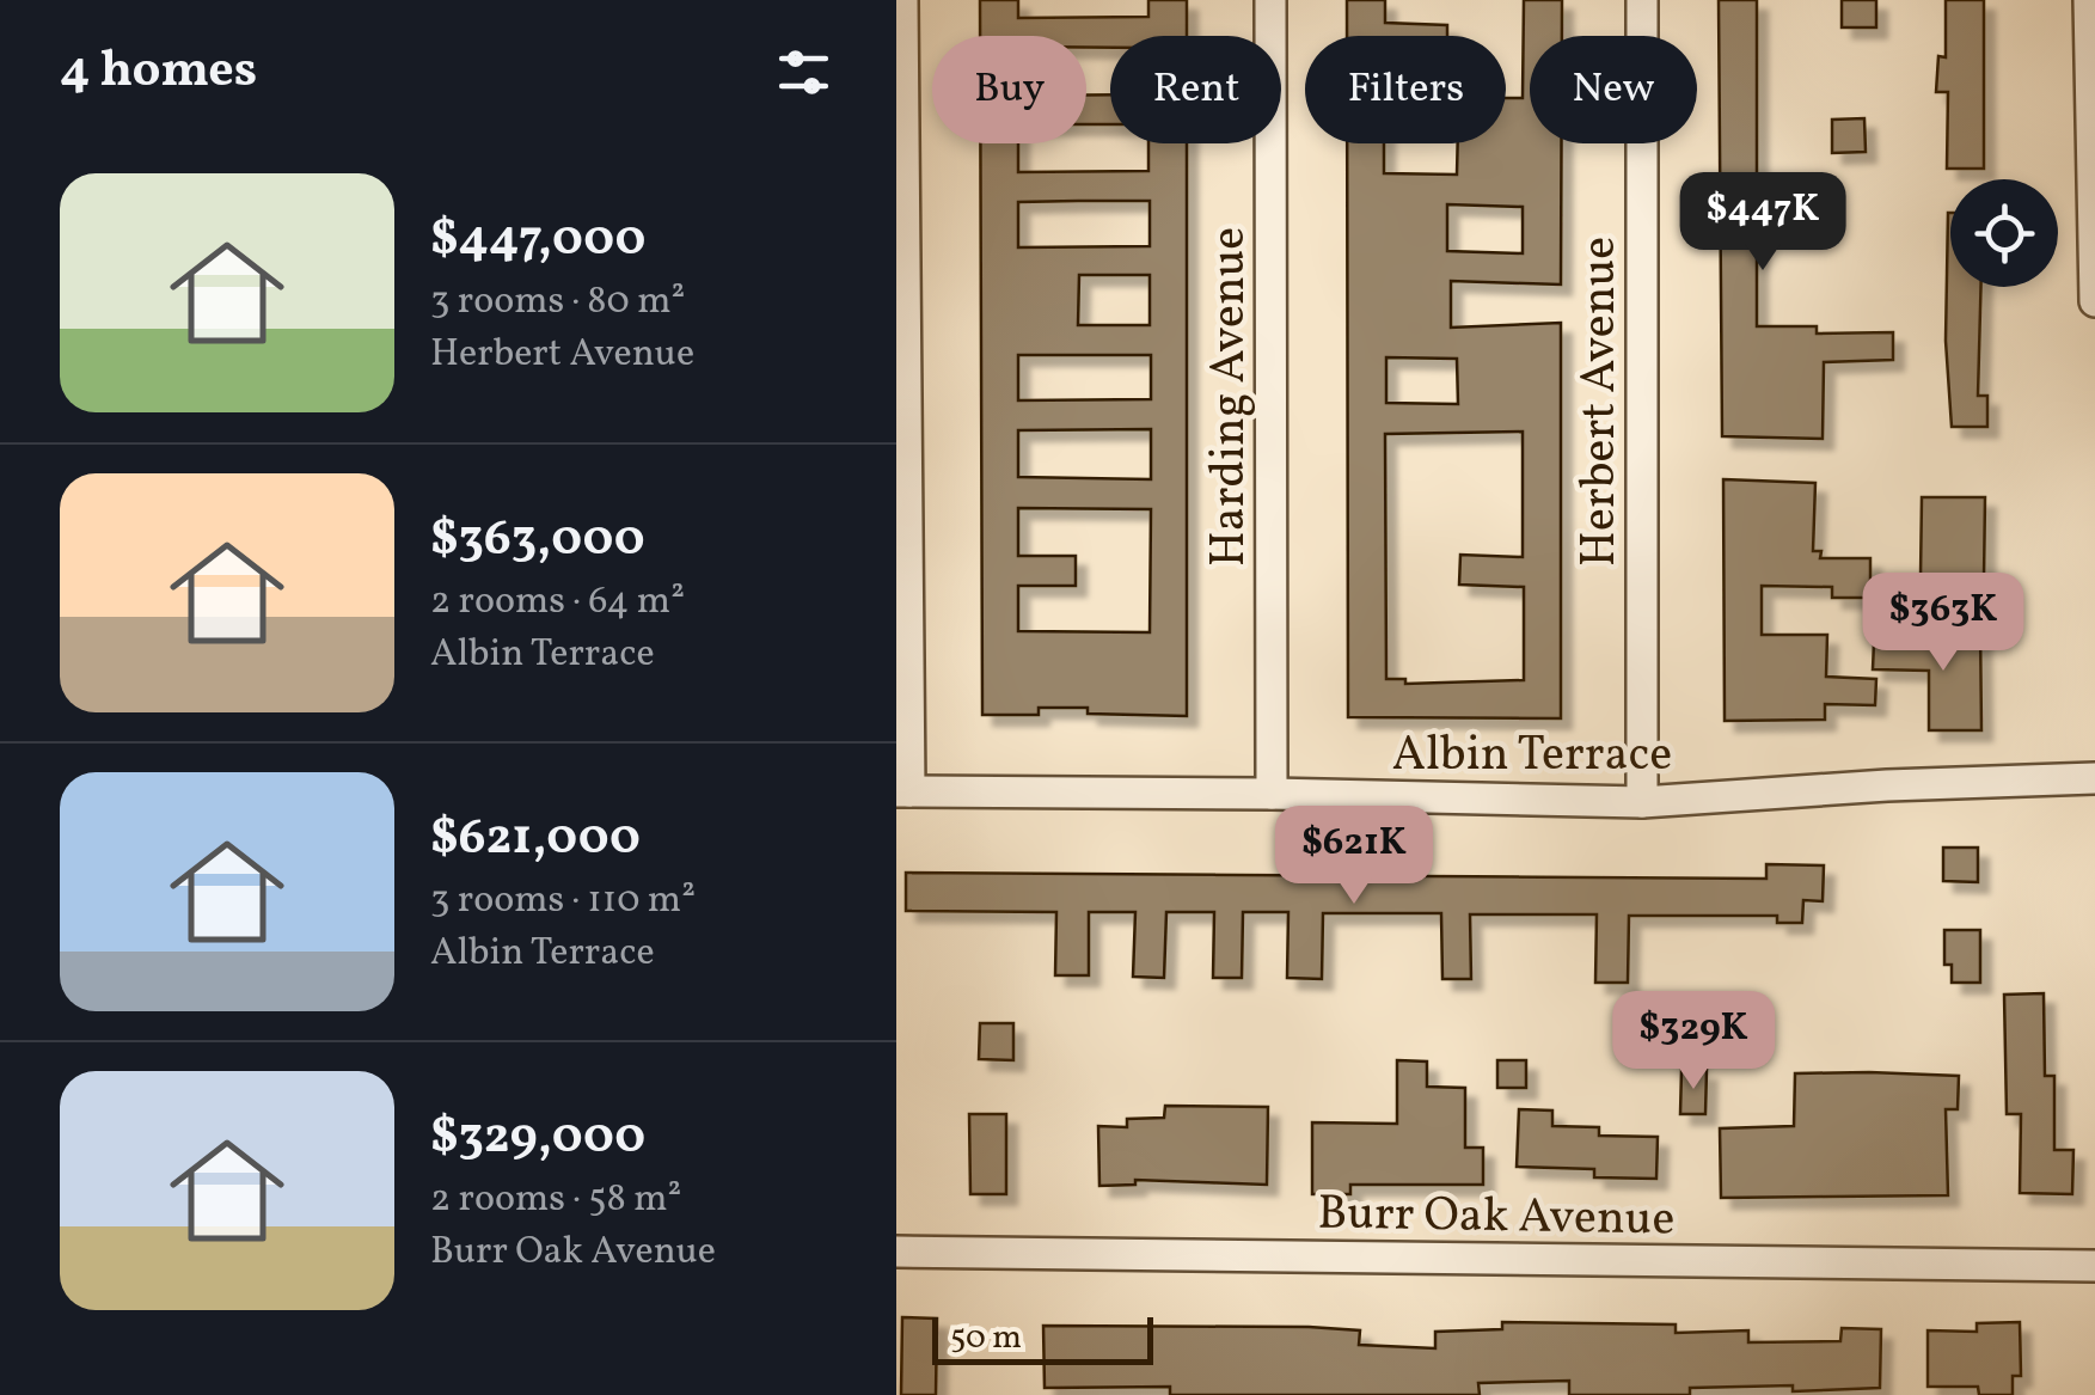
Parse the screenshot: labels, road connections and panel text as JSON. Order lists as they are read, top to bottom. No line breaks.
{"streets":{"street":["Harding Avenue","Herbert Avenue","Albin Terrace","Burr Oak Avenue"]},"crossings":[["Harding Avenue","Albin Terrace"],["Herbert Avenue","Albin Terrace"]],"scale_bar":"50 m","page":{"heading":"4 homes","chip":["Buy","Rent","Filters","New"],"list":[{"name":"$447,000","note":"3 rooms · 80 m² · Herbert Avenue"},{"name":"$363,000","note":"2 rooms · 64 m² · Albin Terrace"},{"name":"$621,000","note":"3 rooms · 110 m² · Albin Terrace"},{"name":"$329,000","note":"2 rooms · 58 m² · Burr Oak Avenue"}],"price":["$447K","$363K","$621K","$329K"],"scale":"50 m"}}
